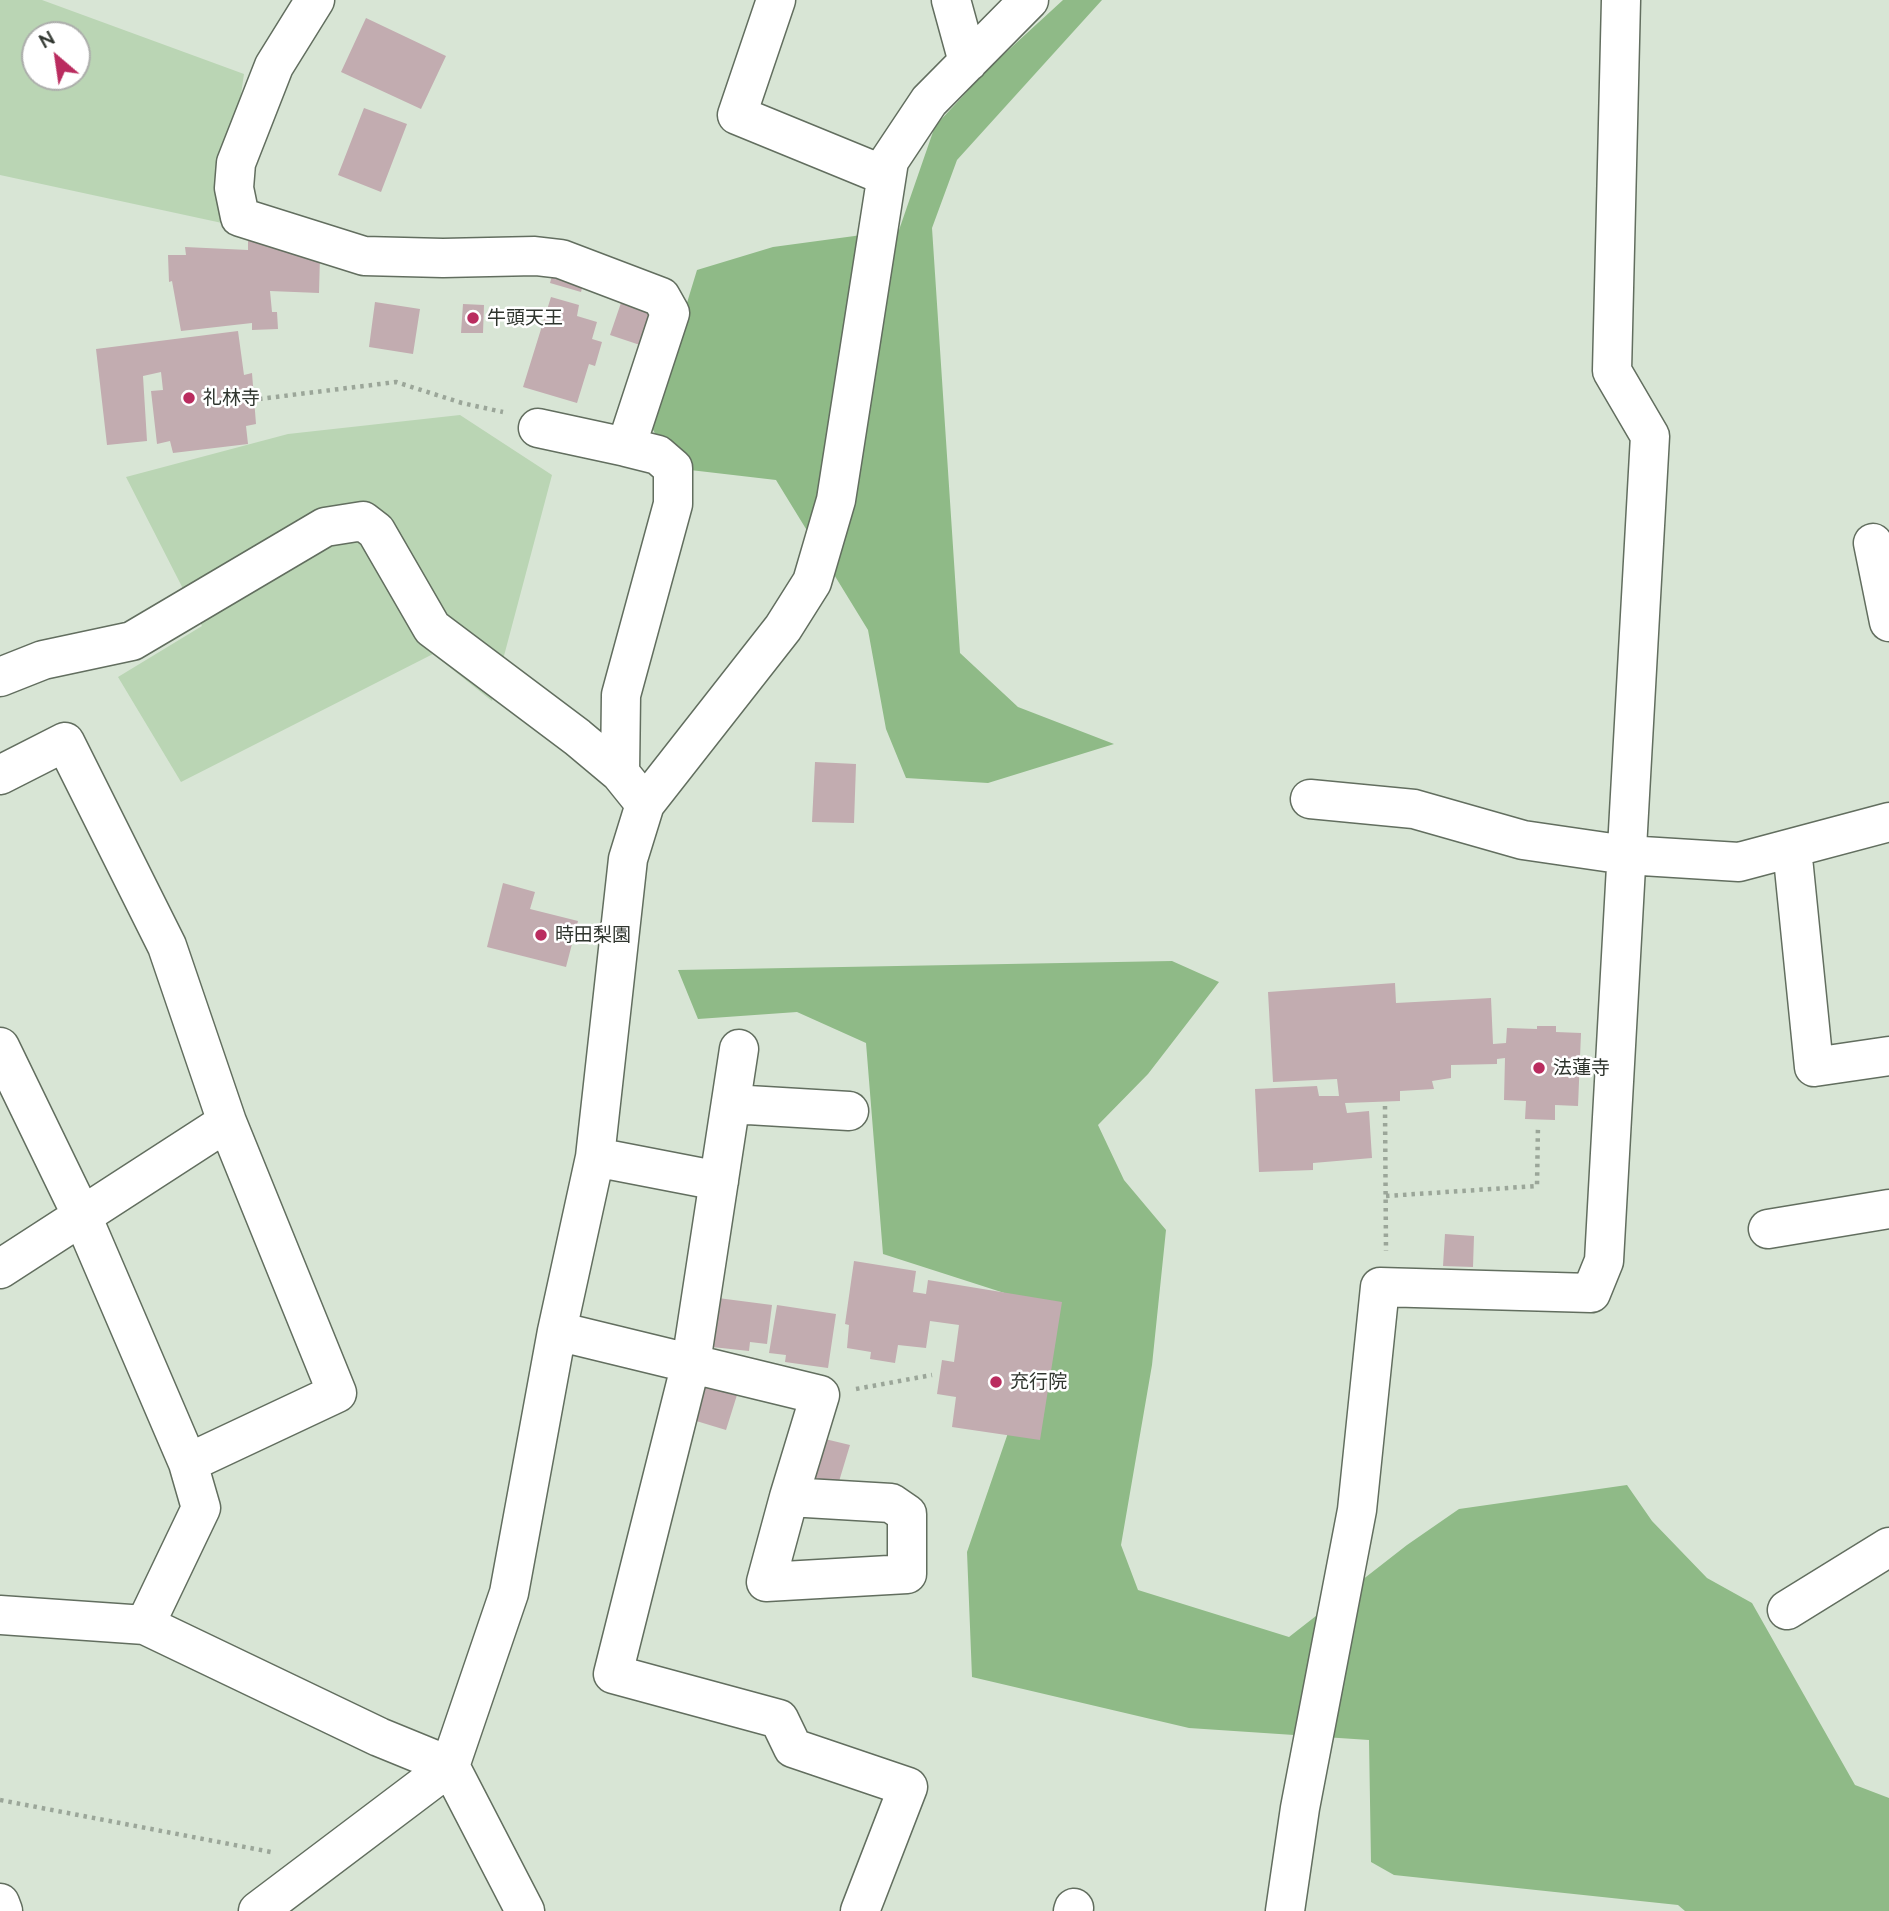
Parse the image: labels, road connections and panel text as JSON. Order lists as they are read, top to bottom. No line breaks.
{"places":["牛頭天王","礼林寺","時田梨園","法蓮寺","充行院"],"north":"top left"}
